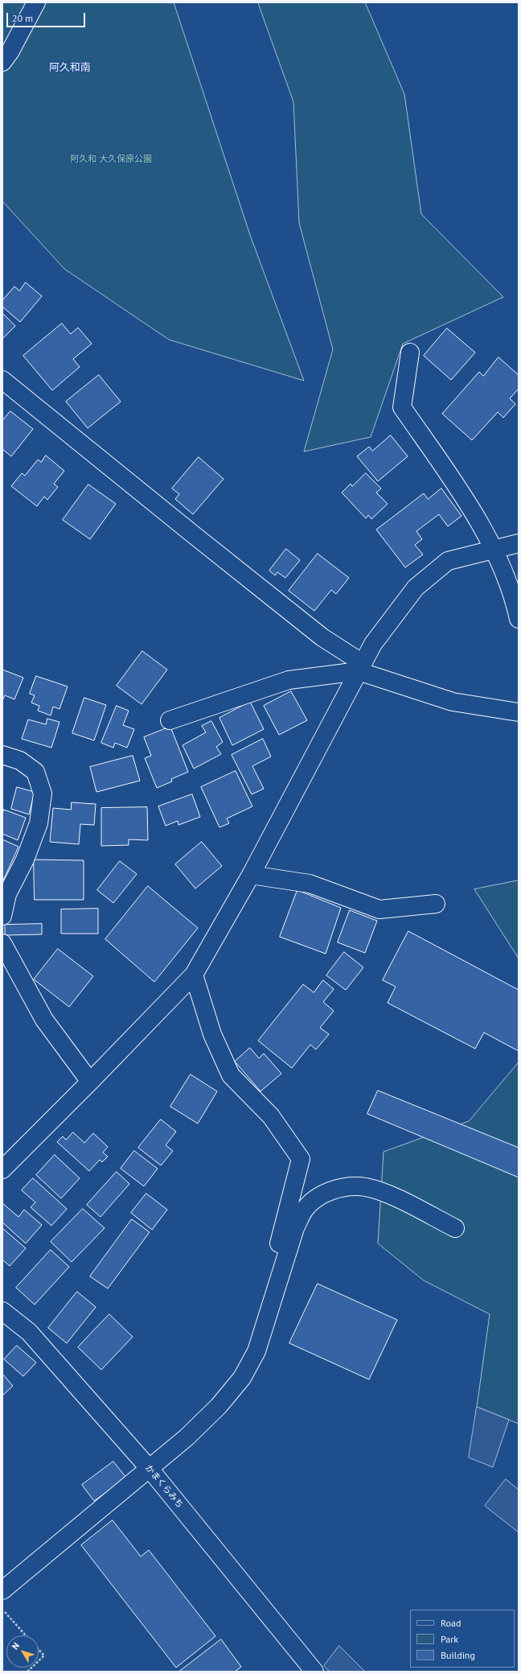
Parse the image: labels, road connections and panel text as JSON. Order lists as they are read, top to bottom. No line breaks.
{"streets":{"street":["かまくらみち"]},"districts":["阿久和南"],"parks":["阿久和 大久保原公園"],"legend":["Road","Park","Building"],"scale_bar":"20 m","north":"top left"}
